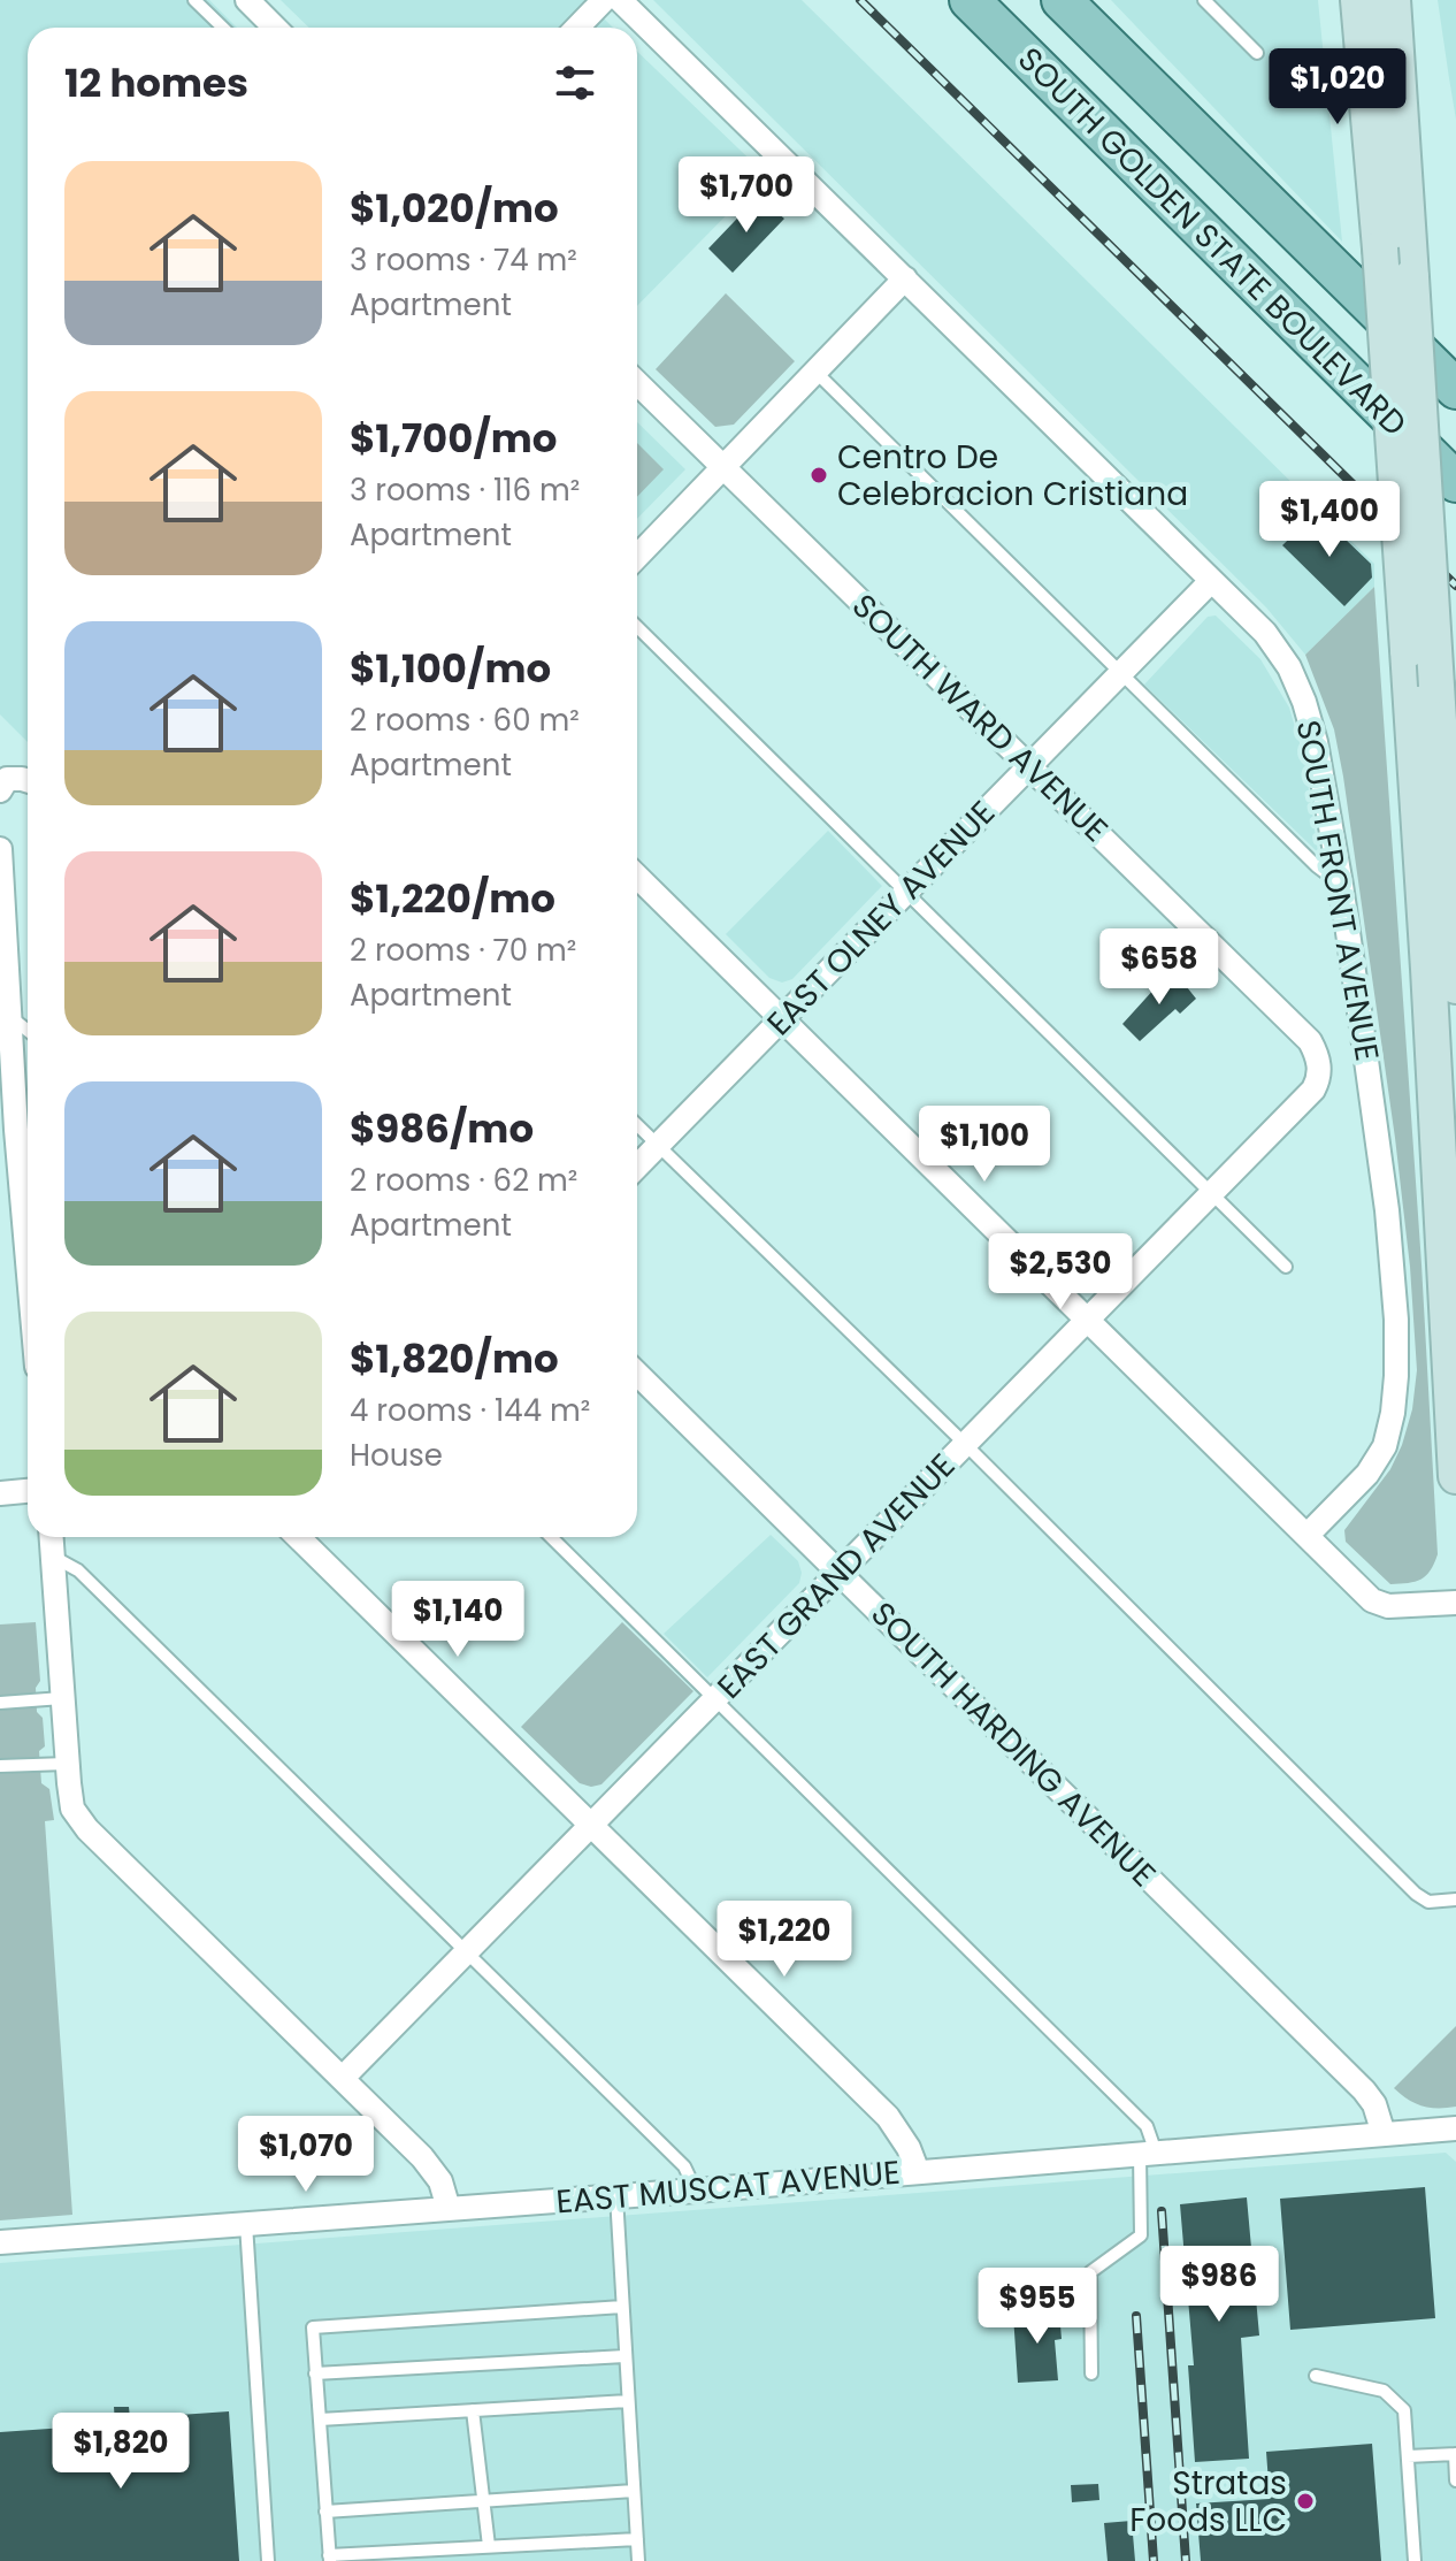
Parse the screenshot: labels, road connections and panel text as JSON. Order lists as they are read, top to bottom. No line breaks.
{"streets":{"main road":["SOUTH GOLDEN STATE BOULEVARD"],"street":["SOUTH WARD AVENUE","SOUTH FRONT AVENUE","EAST OLNEY AVENUE","EAST GRAND AVENUE","SOUTH HARDING AVENUE","EAST MUSCAT AVENUE"]},"crossings":[["SOUTH WARD AVENUE","EAST OLNEY AVENUE"],["SOUTH WARD AVENUE","EAST GRAND AVENUE"],["SOUTH FRONT AVENUE","EAST OLNEY AVENUE"],["EAST GRAND AVENUE","SOUTH HARDING AVENUE"],["SOUTH HARDING AVENUE","EAST MUSCAT AVENUE"]],"places":["Centro De Celebracion Cristiana","Stratas Foods LLC"],"page":{"heading":"12 homes","price":["$1,020","$1,700","$1,400","$658","$1,100","$2,530","$1,140","$1,220","$1,070","$986","$955","$1,820"],"list":[{"name":"$1,020/mo","note":"3 rooms · 74 m² · Apartment"},{"name":"$1,700/mo","note":"3 rooms · 116 m² · Apartment"},{"name":"$1,100/mo","note":"2 rooms · 60 m² · Apartment"},{"name":"$1,220/mo","note":"2 rooms · 70 m² · Apartment"},{"name":"$986/mo","note":"2 rooms · 62 m² · Apartment"},{"name":"$1,820/mo","note":"4 rooms · 144 m² · House"}]}}
